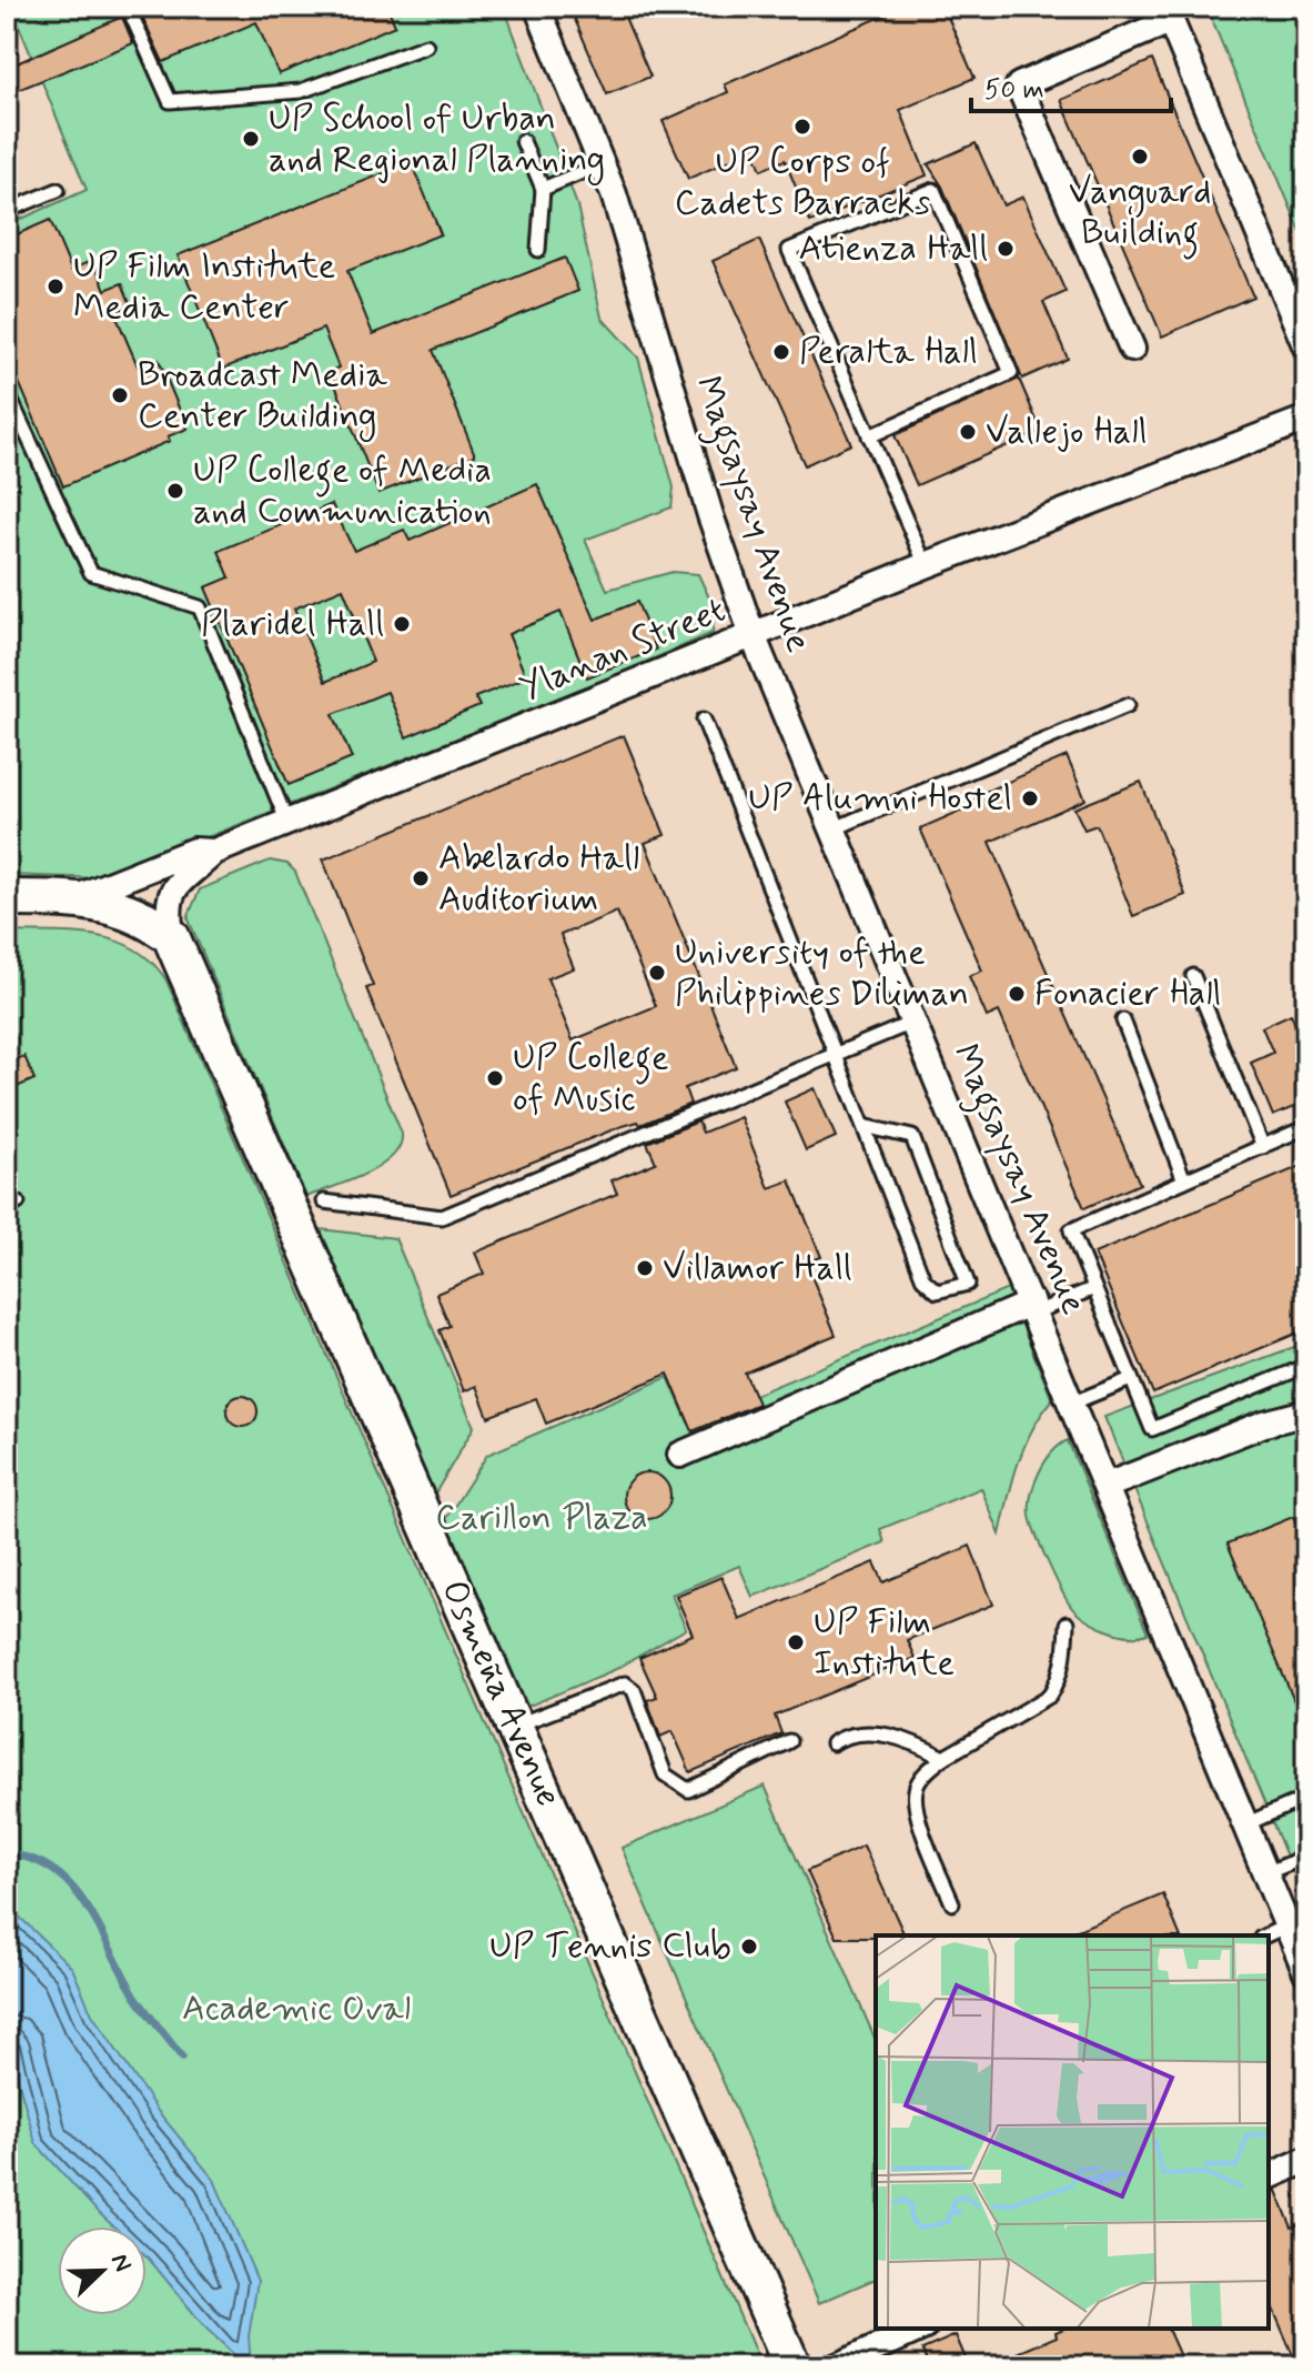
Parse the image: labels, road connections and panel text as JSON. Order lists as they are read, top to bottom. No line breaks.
{"streets":{"street":["Magsaysay Avenue","Ylanan Street","Osmeña Avenue"]},"crossings":[["Magsaysay Avenue","Ylanan Street"],["Ylanan Street","Osmeña Avenue"]],"parks":["Carillon Plaza","Academic Oval"],"places":["UP Corps of Cadets Barracks","UP School of Urban and Regional Planning","Vanguard Building","Atienza Hall","UP Film Institute Media Center","Peralta Hall","Broadcast Media Center Building","Vallejo Hall","UP College of Media and Communication","Plaridel Hall","UP Alumni Hostel","Abelardo Hall Auditorium","University of the Philippines Diliman","Fonacier Hall","UP College of Music","Villamor Hall","UP Film Institute","UP Tennis Club"],"scale_bar":"50 m","north":"top right"}
